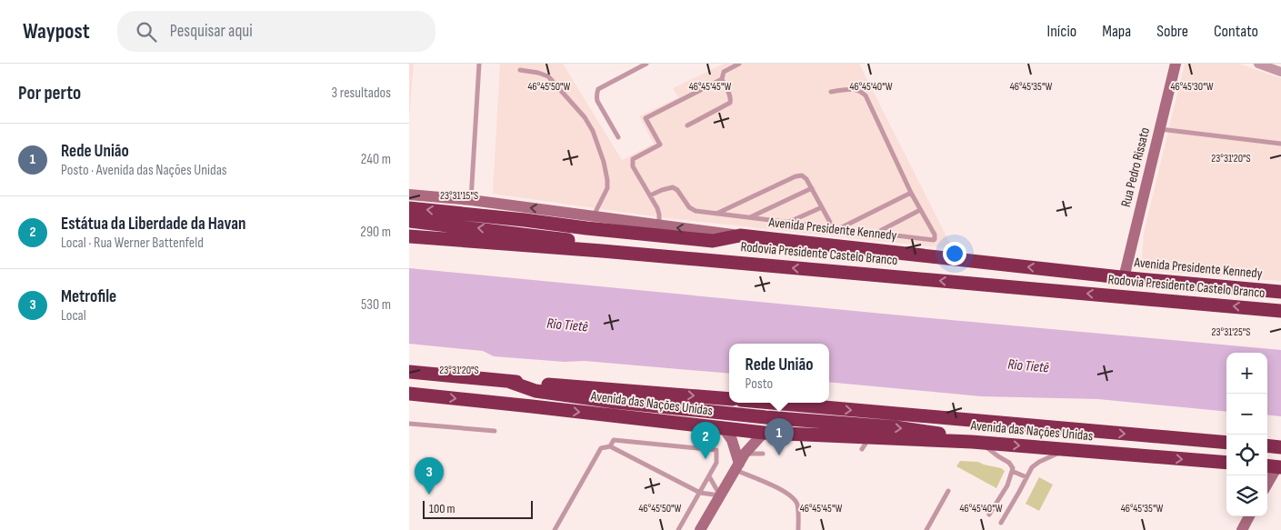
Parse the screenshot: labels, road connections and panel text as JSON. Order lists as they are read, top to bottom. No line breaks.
{"streets":{"highway":["Avenida Presidente Kennedy","Rodovia Presidente Castelo Branco","Avenida das Nações Unidas"],"street":["Rua Pedro Rissato"]},"crossings":[["Rua Pedro Rissato","Avenida Presidente Kennedy"]],"one_way":["Avenida Presidente Kennedy","Rodovia Presidente Castelo Branco"],"water":["Rio Tietê"],"scale_bar":"100 m","page":{"header":"Waypost","search":"Pesquisar aqui","nav":["Início","Mapa","Sobre","Contato"],"heading":["Por perto","3 resultados"],"list":[{"mark":"1","name":"Rede União","note":"Posto · Avenida das Nações Unidas","value":"240 m"},{"mark":"2","name":"Estátua da Liberdade da Havan","note":"Local · Rua Werner Battenfeld","value":"290 m"},{"mark":"3","name":"Metrofile","note":"Local","value":"530 m"}],"popup":["Rede União","Posto"],"map_buttons":["+","−"],"pins":["1","2","3"],"scale":"100 m"},"coordinates":["46°45'50\"W","46°45'45\"W","46°45'40\"W","46°45'35\"W","46°45'30\"W","23°31'20\"S","23°31'15\"S","23°31'25\"S"]}
